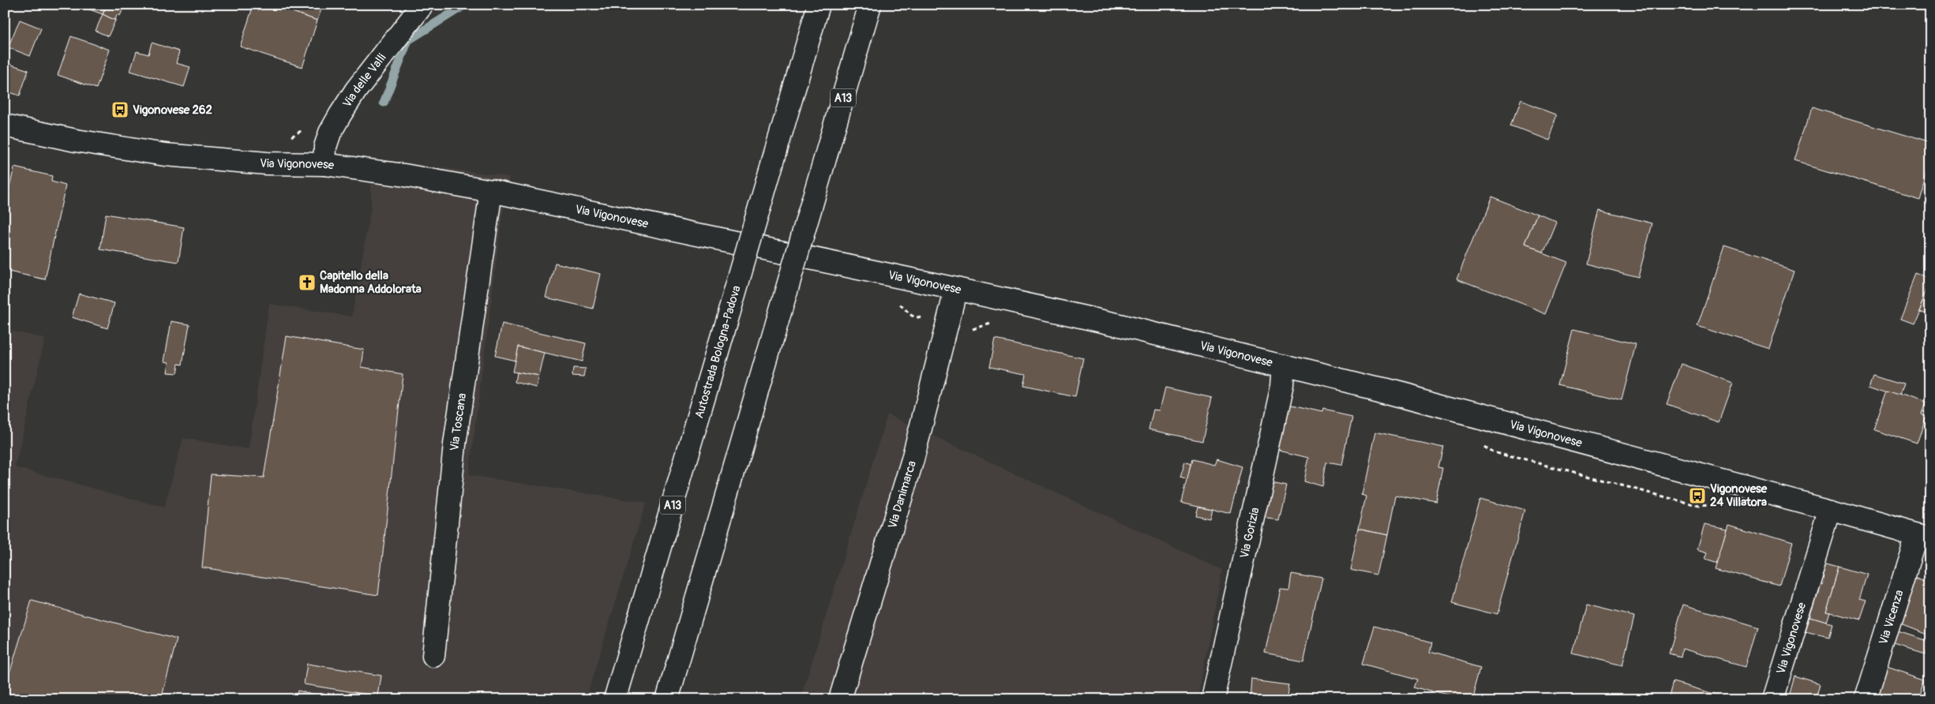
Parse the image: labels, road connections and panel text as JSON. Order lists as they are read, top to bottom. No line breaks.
{"streets":{"main road":["Via delle Valli","A13","Via Vigonovese","Autostrada Bologna-Padova","Via Toscana","Via Danimarca","Via Gorizia","Via Vicenza"]},"crossings":[["Via delle Valli","Via Vigonovese"],["Via Vigonovese","Via Toscana"],["Via Vigonovese","Via Danimarca"],["Via Vigonovese","Via Gorizia"],["Via Vigonovese","Via Vicenza"]],"places":{"bus stop":["Vigonovese 262","Vigonovese 24 Villatora"],"church":["Capitello della Madonna Addolorata"]}}
